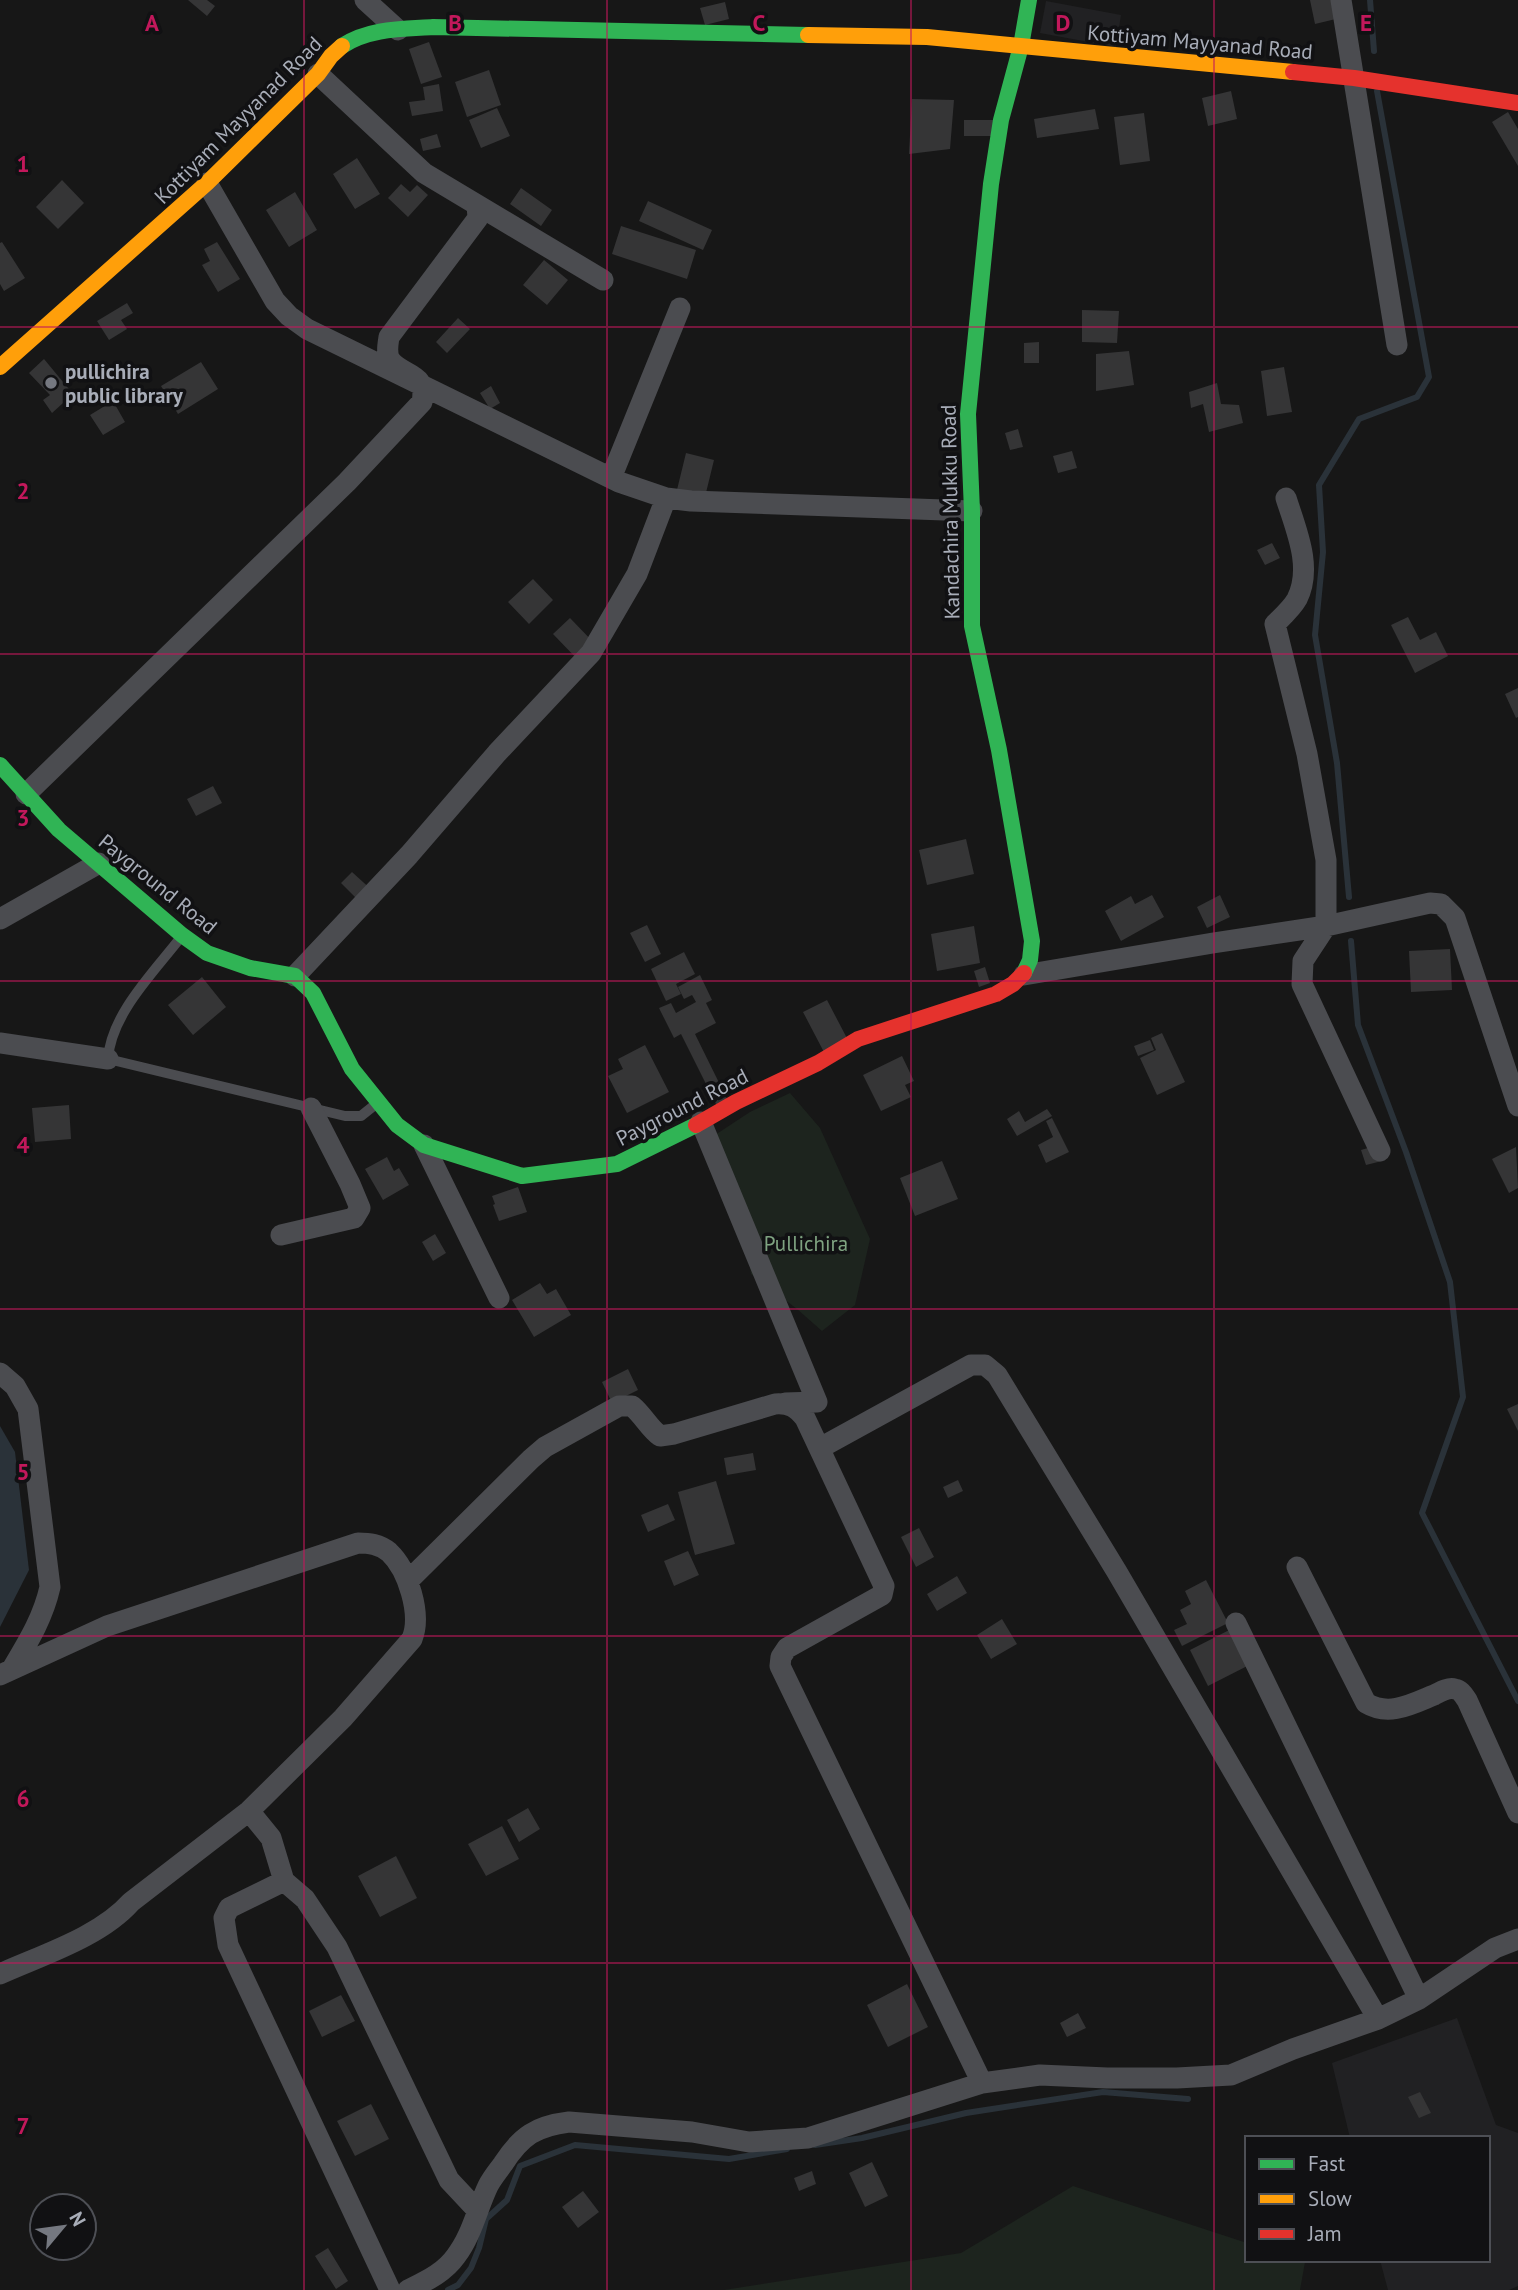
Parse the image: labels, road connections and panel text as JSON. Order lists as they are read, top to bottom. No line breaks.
{"streets":{"street":["Kottiyam Mayyanad Road","Kandachira Mukku Road","Payground Road"]},"crossings":[["Kottiyam Mayyanad Road","Kandachira Mukku Road"],["Kandachira Mukku Road","Payground Road"]],"parks":["Pullichira"],"places":["pullichira public library"],"legend":["Fast","Slow","Jam"],"north":"top right","grid":{"columns":["A","B","C","D","E"],"rows":["1","2","3","4","5","6","7"]}}
